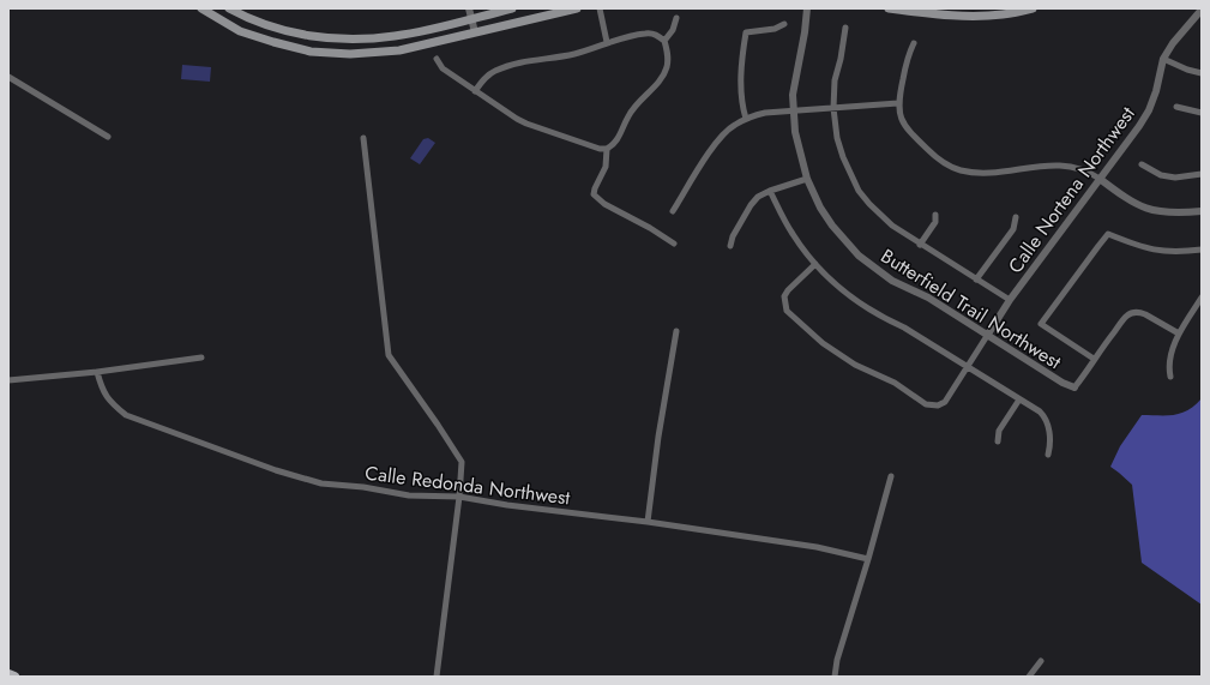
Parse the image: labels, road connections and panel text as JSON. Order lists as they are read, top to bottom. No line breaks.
{"streets":{"street":["Calle Nortena Northwest","Butterfield Trail Northwest","Calle Redonda Northwest"]},"crossings":[["Calle Nortena Northwest","Butterfield Trail Northwest"]]}
